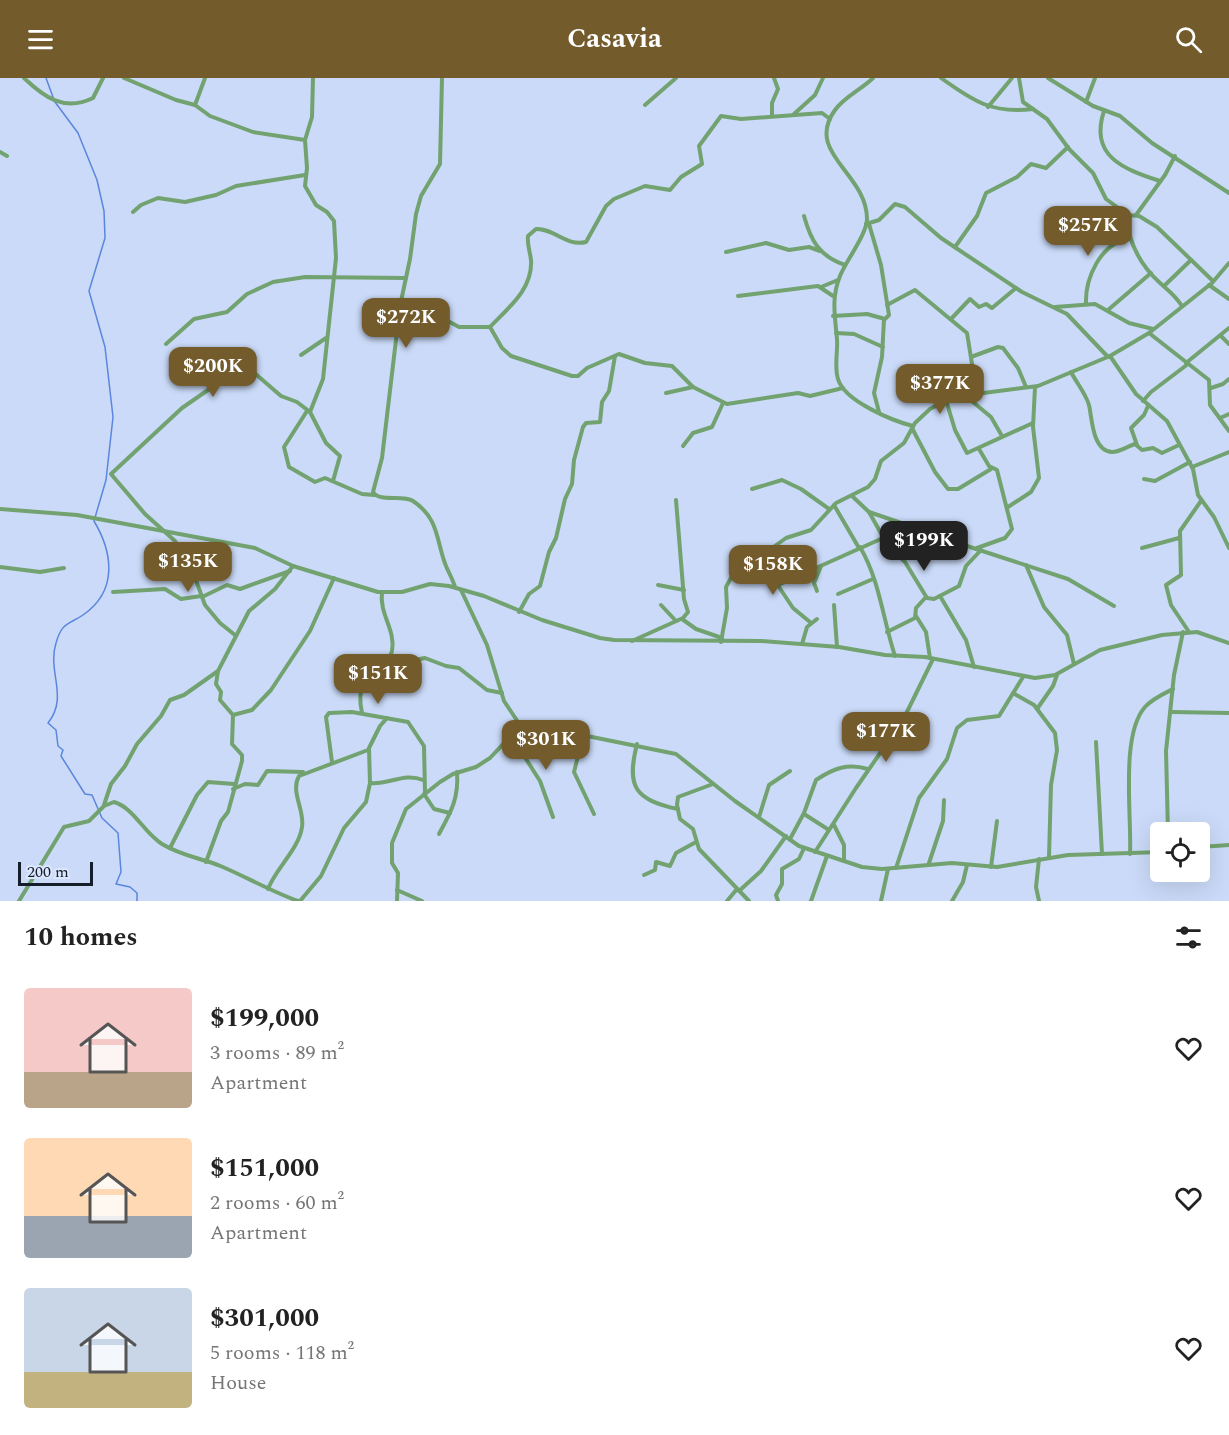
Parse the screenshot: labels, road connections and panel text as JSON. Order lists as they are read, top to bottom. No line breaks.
{"scale_bar":"200 m","page":{"header":"Casavia","price":["$257K","$272K","$200K","$377K","$199K","$135K","$158K","$151K","$177K","$301K"],"scale":"200 m","heading":"10 homes","list":[{"name":"$199,000","note":"3 rooms · 89 m² · Apartment"},{"name":"$151,000","note":"2 rooms · 60 m² · Apartment"},{"name":"$301,000","note":"5 rooms · 118 m² · House"}]}}
